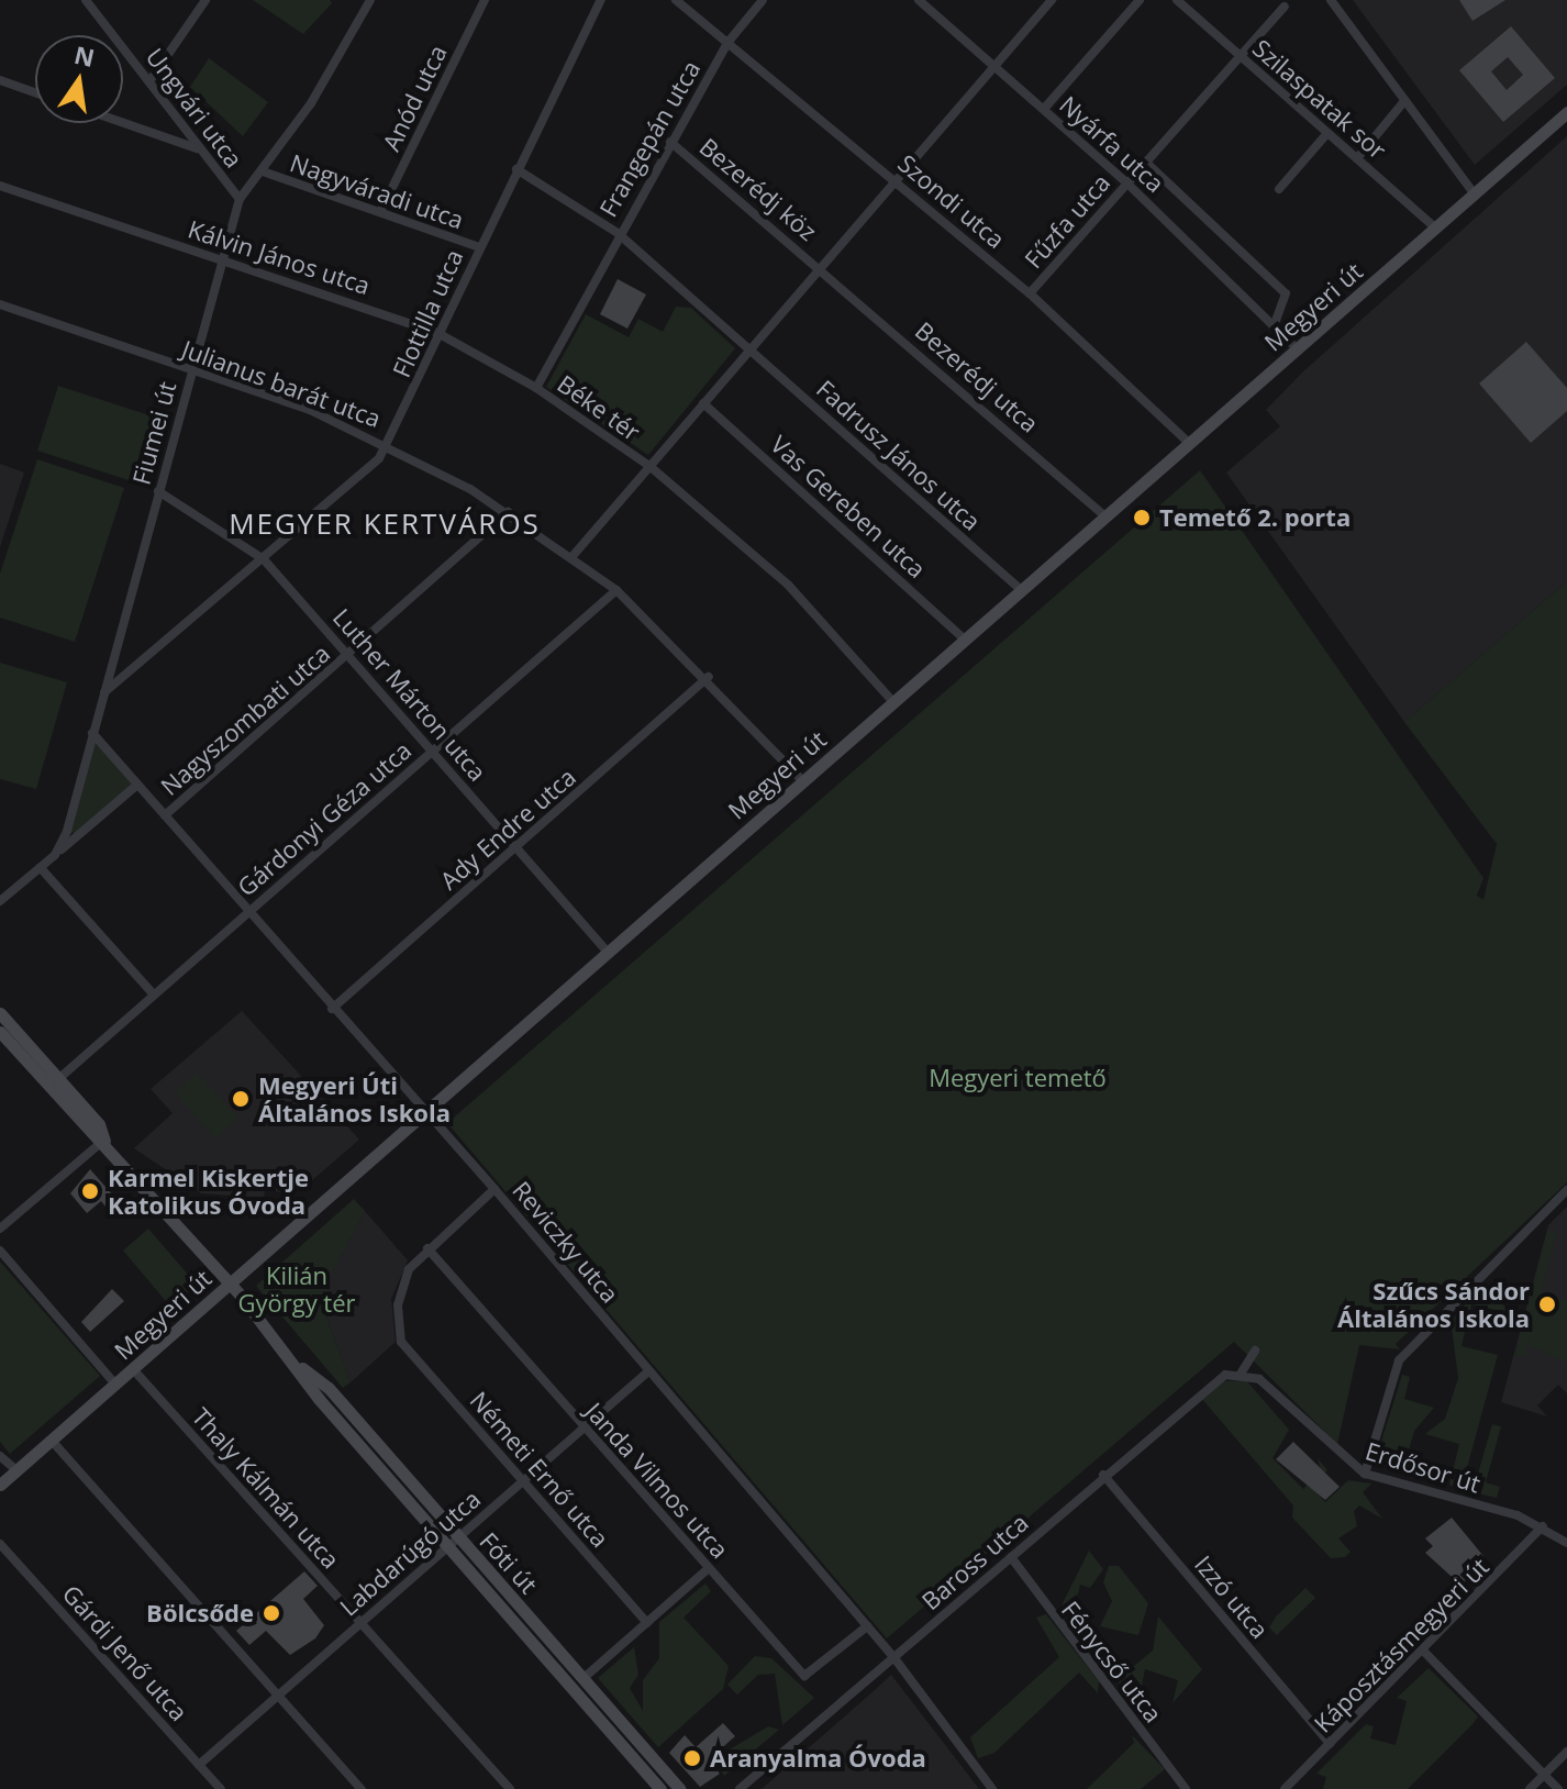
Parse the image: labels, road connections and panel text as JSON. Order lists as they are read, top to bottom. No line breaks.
{"streets":{"main road":["Megyeri út","Fóti út"],"street":["Anód utca","Szilaspatak sor","Ungvári utca","Frangepán utca","Nyárfa utca","Bezerédj köz","Nagyváradi utca","Szondi utca","Fűzfa utca","Kálvin János utca","Flottilla utca","Bezerédj utca","Julianus barát utca","Béke tér","Fiumei út","Fadrusz János utca","Vas Gereben utca","Luther Márton utca","Nagyszombati utca","Gárdonyi Géza utca","Ady Endre utca","Reviczky utca","Erdősor út","Németi Ernő utca","Janda Vilmos utca","Thaly Kálmán utca","Labdarúgó utca","Baross utca","Izzó utca","Káposztásmegyeri út","Gárdi Jenő utca","Fénycső utca"]},"crossings":[["Anód utca","Nagyváradi utca"],["Szilaspatak sor","Fűzfa utca"],["Szilaspatak sor","Megyeri út"],["Ungvári utca","Fiumei út"],["Frangepán utca","Bezerédj köz"],["Frangepán utca","Szondi utca"],["Frangepán utca","Béke tér"],["Nyárfa utca","Fűzfa utca"],["Nyárfa utca","Megyeri út"],["Nyárfa utca","Béke tér"],["Bezerédj köz","Bezerédj utca"],["Bezerédj köz","Béke tér"],["Nagyváradi utca","Flottilla utca"],["Nagyváradi utca","Fiumei út"],["Szondi utca","Fűzfa utca"],["Szondi utca","Megyeri út"],["Szondi utca","Béke tér"],["Kálvin János utca","Flottilla utca"],["Kálvin János utca","Béke tér"],["Kálvin János utca","Fiumei út"],["Megyeri út","Bezerédj utca"],["Megyeri út","Julianus barát utca"],["Megyeri út","Fadrusz János utca"],["Megyeri út","Vas Gereben utca"],["Megyeri út","Luther Márton utca"],["Megyeri út","Reviczky utca"],["Megyeri út","Thaly Kálmán utca"],["Megyeri út","Fóti út"],["Flottilla utca","Julianus barát utca"],["Flottilla utca","Fiumei út"],["Flottilla utca","Luther Márton utca"],["Bezerédj utca","Béke tér"],["Julianus barát utca","Fiumei út"],["Julianus barát utca","Nagyszombati utca"],["Julianus barát utca","Gárdonyi Géza utca"],["Julianus barát utca","Ady Endre utca"],["Béke tér","Fadrusz János utca"],["Béke tér","Vas Gereben utca"],["Fiumei út","Luther Márton utca"],["Fiumei út","Reviczky utca"],["Luther Márton utca","Nagyszombati utca"],["Luther Márton utca","Gárdonyi Géza utca"],["Luther Márton utca","Ady Endre utca"],["Nagyszombati utca","Reviczky utca"],["Gárdonyi Géza utca","Reviczky utca"],["Gárdonyi Géza utca","Fóti út"],["Ady Endre utca","Reviczky utca"],["Reviczky utca","Janda Vilmos utca"],["Reviczky utca","Labdarúgó utca"],["Reviczky utca","Baross utca"],["Erdősor út","Baross utca"],["Erdősor út","Káposztásmegyeri út"],["Németi Ernő utca","Janda Vilmos utca"],["Németi Ernő utca","Labdarúgó utca"],["Janda Vilmos utca","Labdarúgó utca"],["Thaly Kálmán utca","Labdarúgó utca"],["Labdarúgó utca","Fóti út"],["Labdarúgó utca","Gárdi Jenő utca"],["Baross utca","Izzó utca"],["Baross utca","Fénycső utca"],["Izzó utca","Káposztásmegyeri út"]],"districts":["MEGYER KERTVÁROS"],"parks":["Megyeri temető","Kilián György tér"],"places":["Temető 2. porta","Megyeri Úti Általános Iskola","Karmel Kiskertje Katolikus Óvoda","Szűcs Sándor Általános Iskola","Bölcsőde","Aranyalma Óvoda"],"north":"top"}
